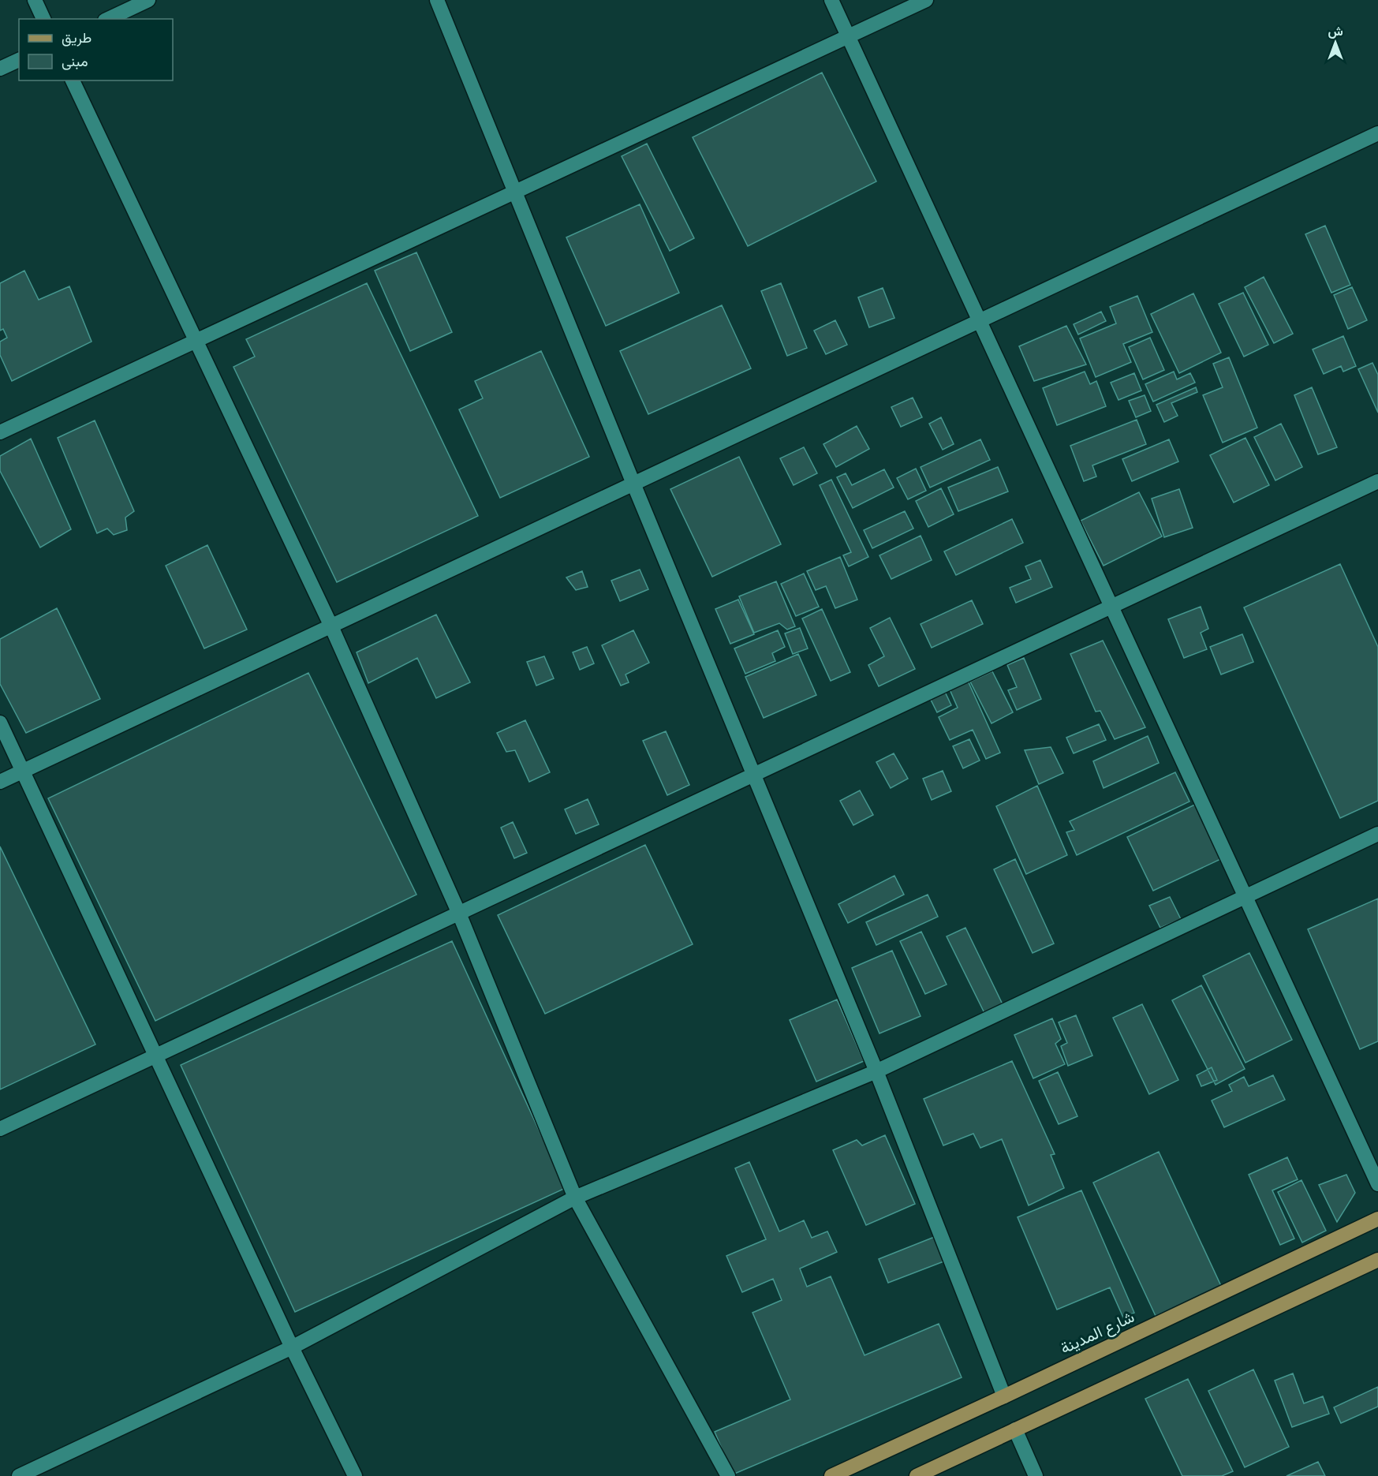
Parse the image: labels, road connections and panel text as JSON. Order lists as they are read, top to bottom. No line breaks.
{"streets":{"main road":["شارع المدينة"]},"legend":["طريق","مبنى"],"north":"top"}
